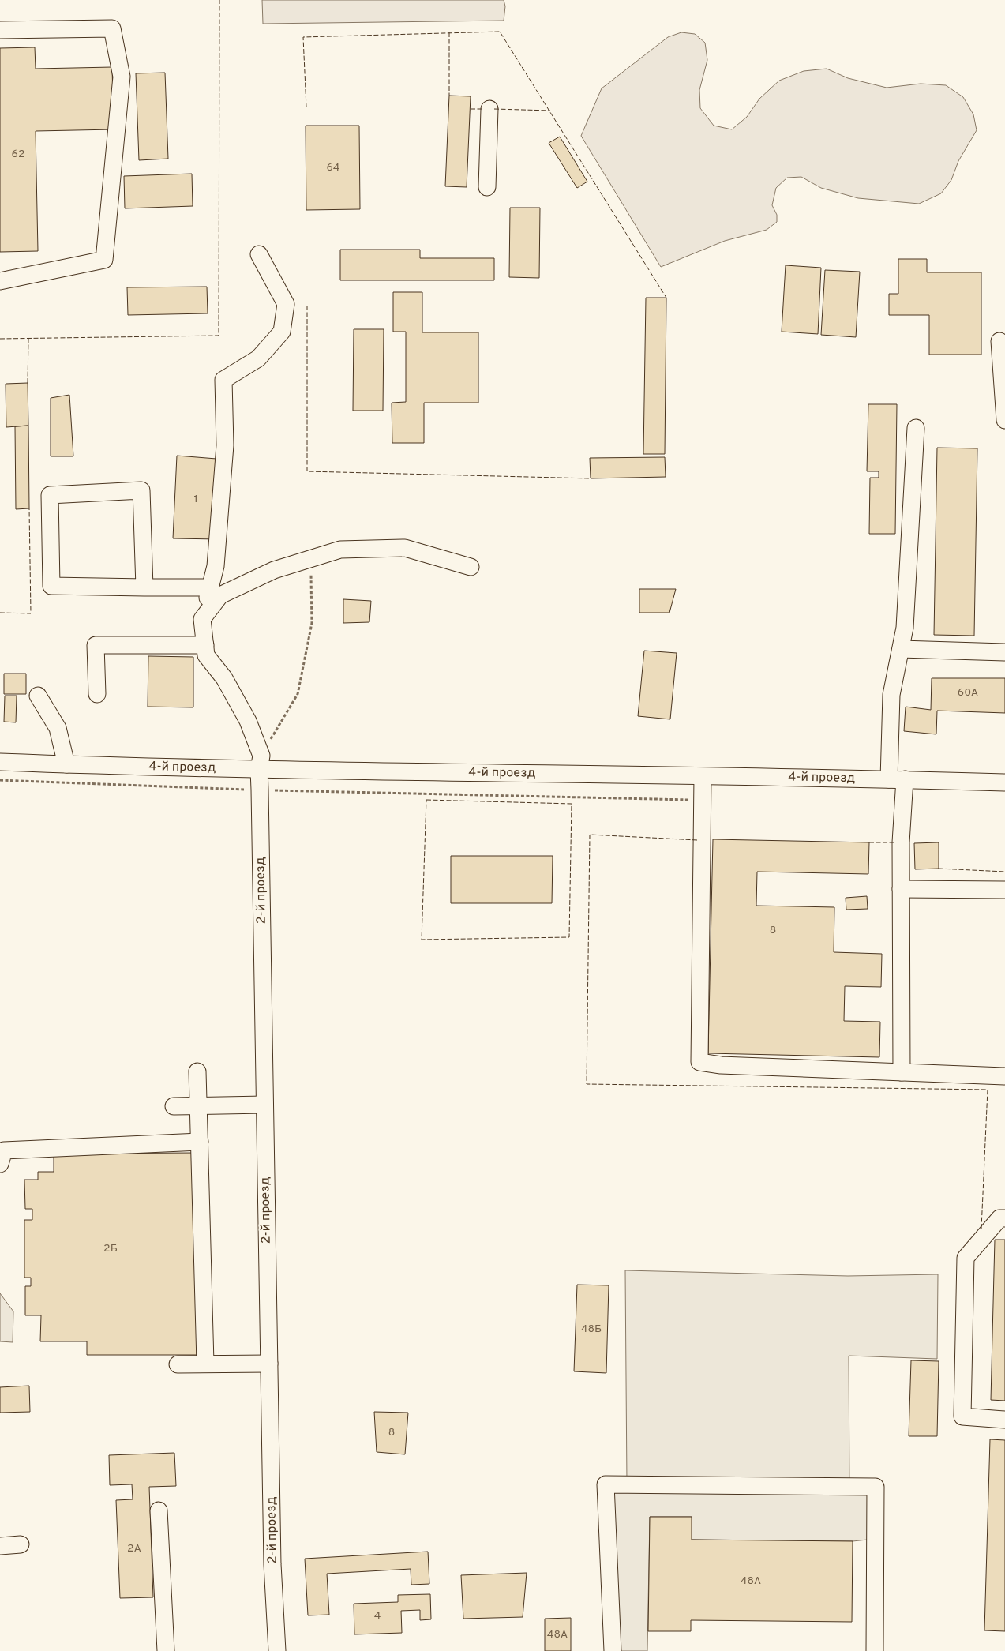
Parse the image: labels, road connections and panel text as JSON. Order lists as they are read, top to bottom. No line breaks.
{"streets":{"street":["4-й проезд","2-й проезд"]},"crossings":[["4-й проезд","2-й проезд"]],"house_numbers":["62","64","1","60А","8","2Б","48Б","8","2А","48А","4","48А"]}
